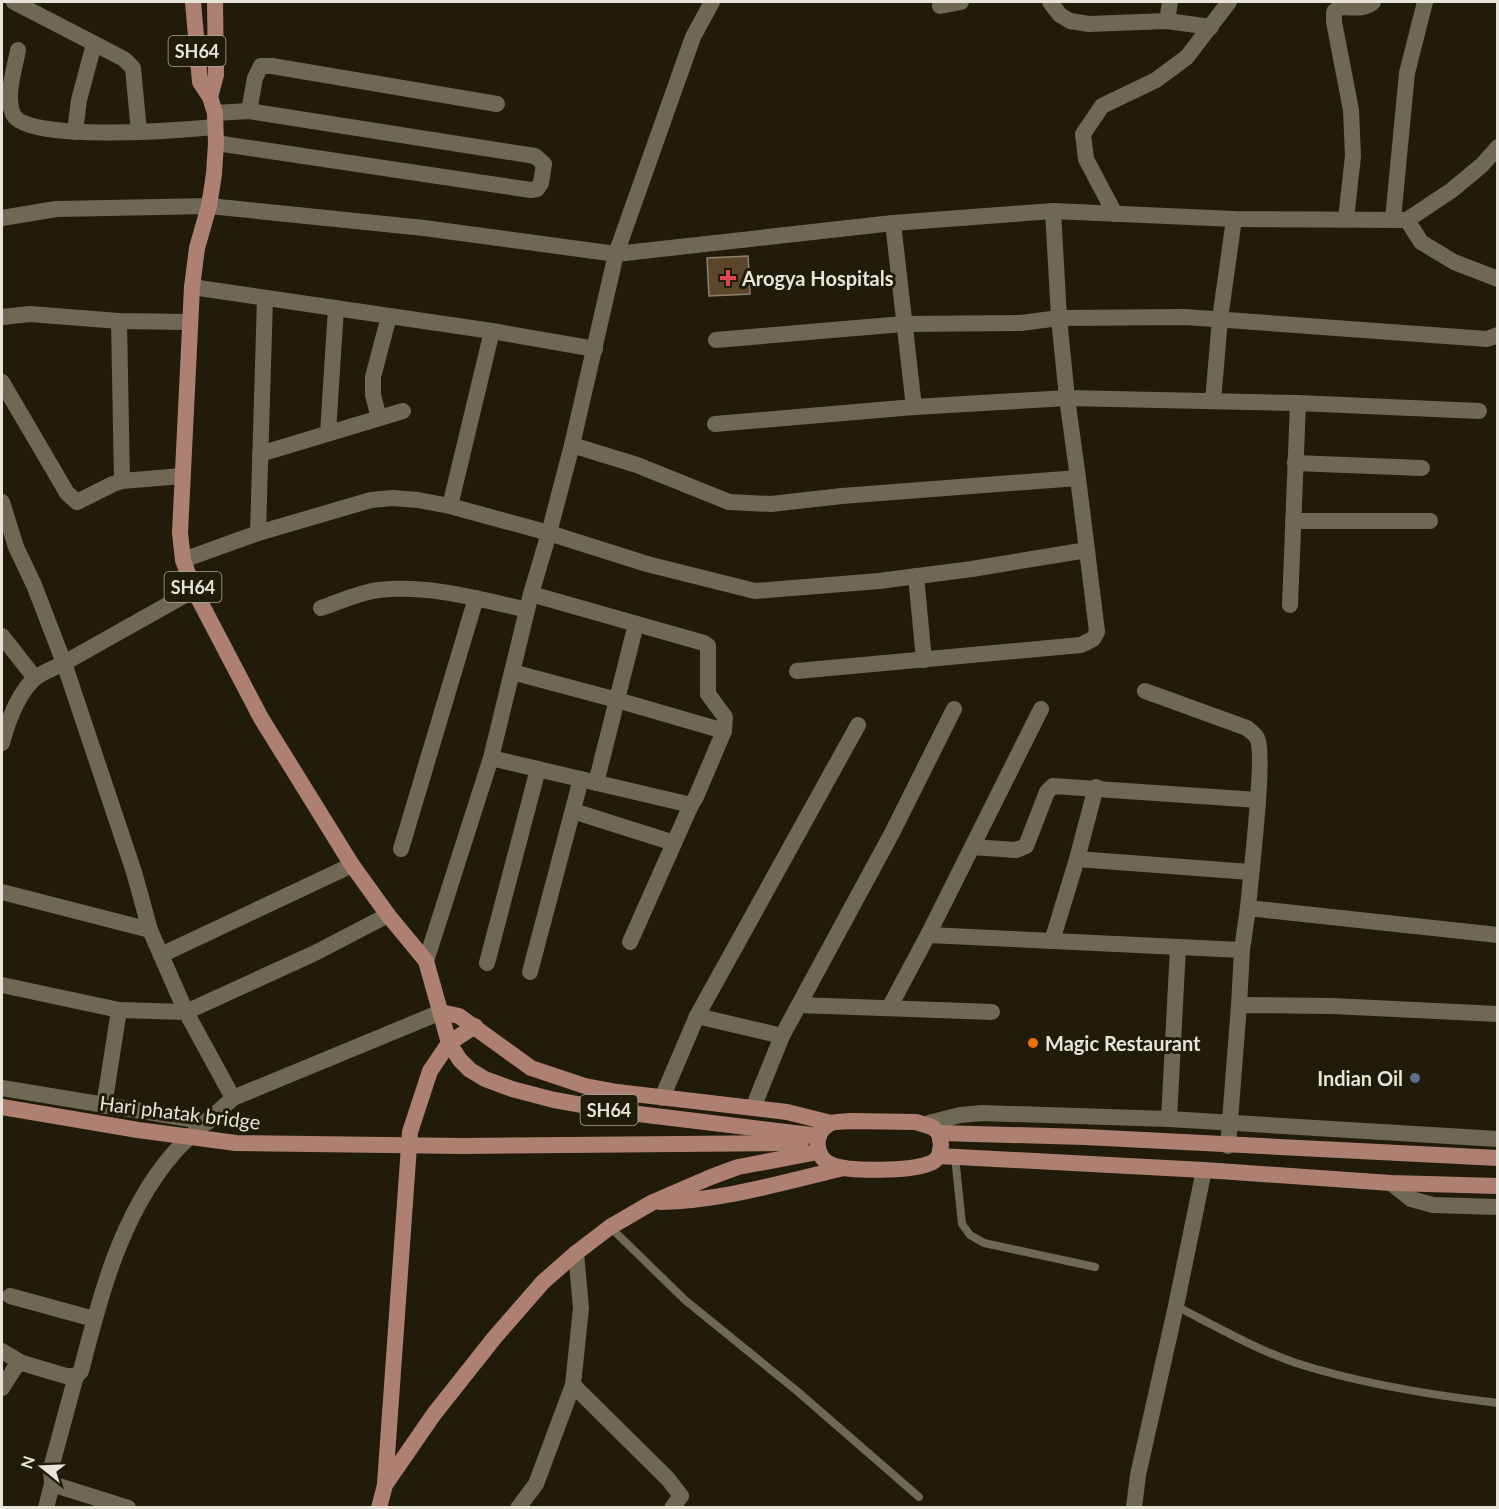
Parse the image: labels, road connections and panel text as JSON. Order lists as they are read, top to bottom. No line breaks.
{"streets":{"main road":["SH64","Hari phatak bridge"]},"crossings":[["SH64","Hari phatak bridge"]],"places":{"health":["Arogya Hospitals"],"other":["Magic Restaurant","Indian Oil"]},"north":"left"}
